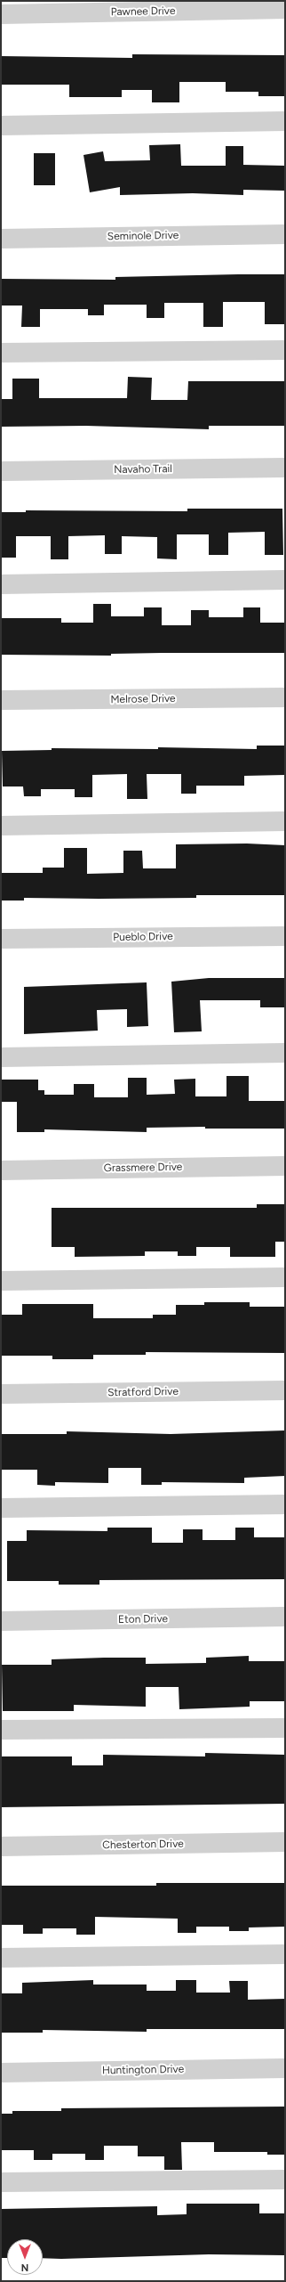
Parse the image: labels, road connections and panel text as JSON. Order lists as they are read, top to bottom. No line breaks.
{"streets":{"street":["Pawnee Drive","Seminole Drive","Navaho Trail","Melrose Drive","Pueblo Drive","Grassmere Drive","Stratford Drive","Eton Drive","Chesterton Drive","Huntington Drive"]},"north":"bottom"}
